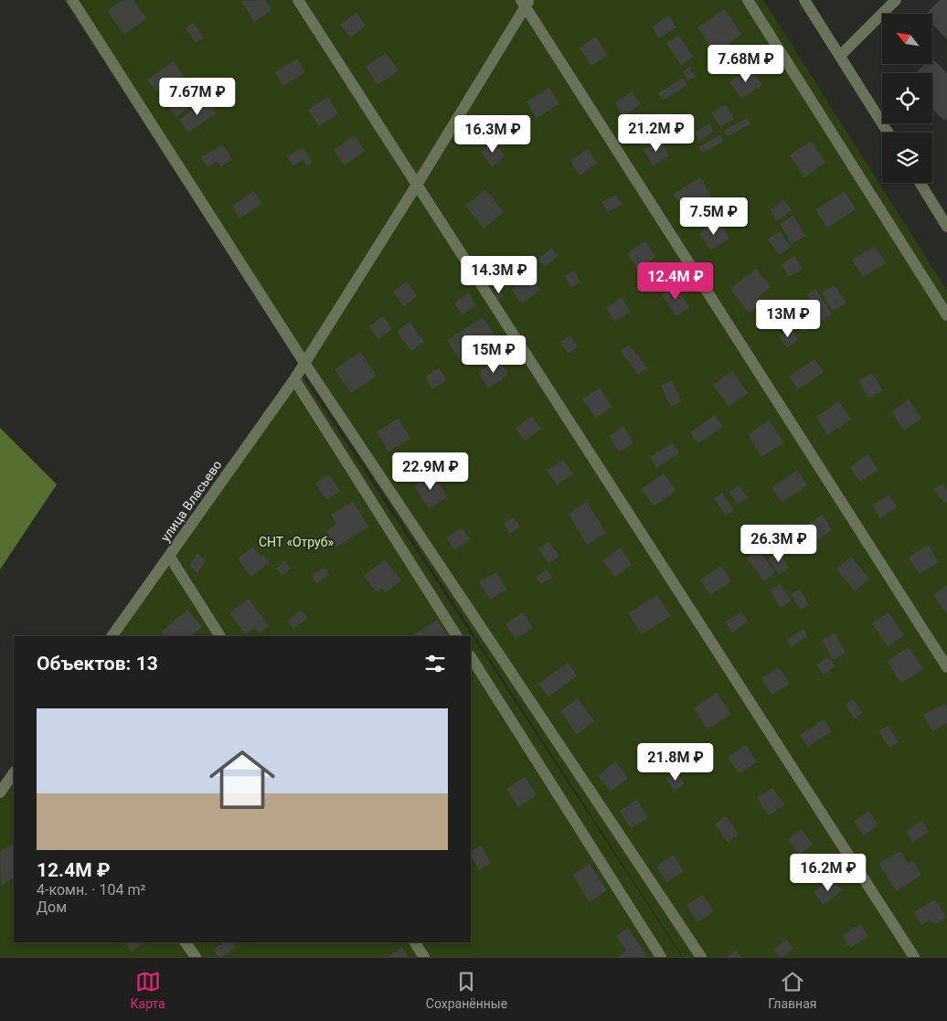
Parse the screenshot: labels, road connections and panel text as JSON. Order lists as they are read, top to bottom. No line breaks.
{"streets":{"street":["улица Власьево"]},"parks":["СНТ «Отруб»"],"north":"top left","page":{"price":["7.68M ₽","7.67M ₽","21.2M ₽","16.3M ₽","7.5M ₽","14.3M ₽","12.4M ₽","13M ₽","15M ₽","22.9M ₽","26.3M ₽","21.8M ₽","16.2M ₽"],"heading":"Объектов: 13","list":[{"name":"12.4M ₽","note":"4-комн. · 104 m² · Дом"}],"tabs":["Карта","Сохранённые","Главная"]}}
